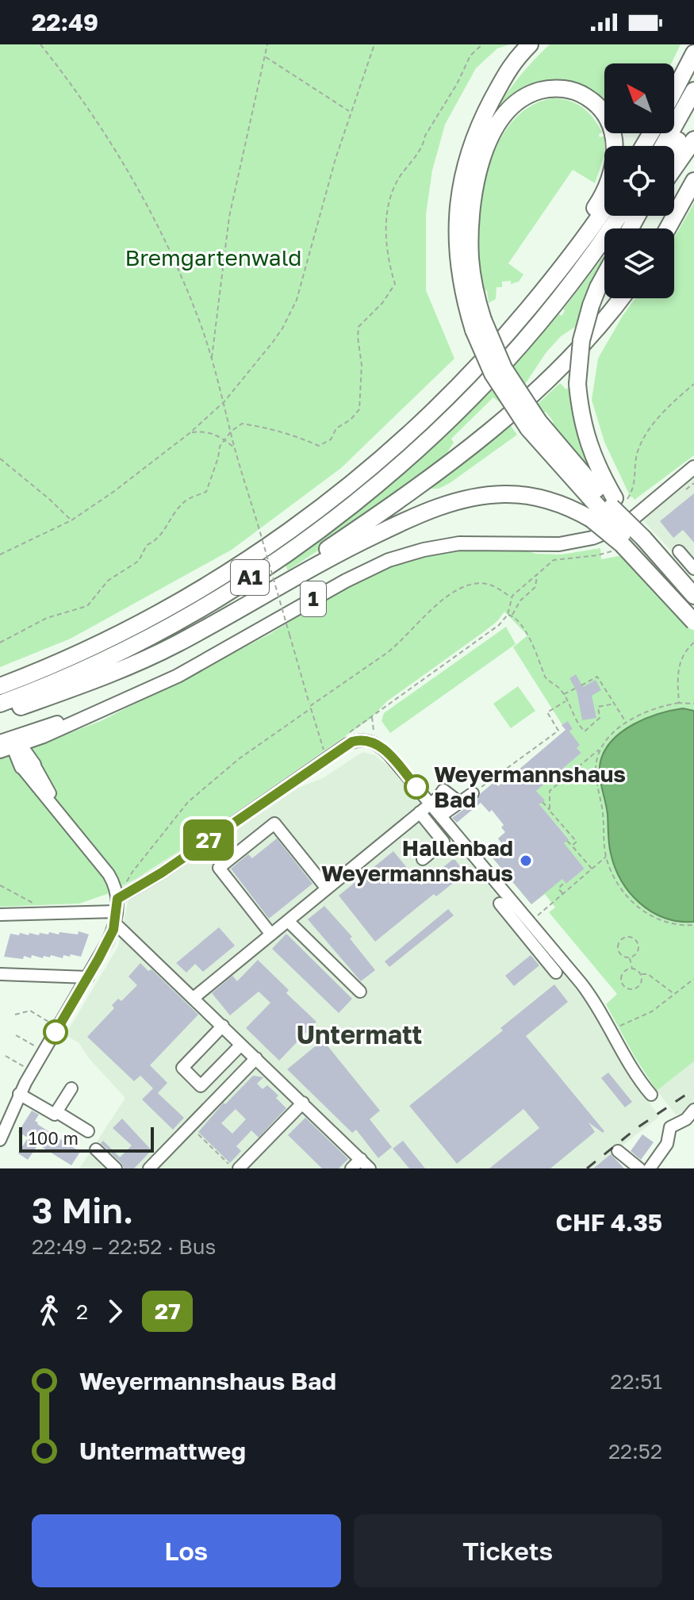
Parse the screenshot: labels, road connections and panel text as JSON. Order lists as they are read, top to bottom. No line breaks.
{"streets":{"highway":["A1"],"main road":["1"]},"districts":["Untermatt"],"parks":["Bremgartenwald"],"places":["Weyermannshaus Bad","Hallenbad Weyermannshaus"],"lines":["bus line 27"],"scale_bar":"100 m","north":"top left","page":{"status":"22:49","on_map":"27","scale":"100 m","heading":["3 Min.","22:49 – 22:52 · Bus","CHF 4.35"],"legs":["2","27"],"list":[{"name":"Weyermannshaus Bad","value":"22:51"},{"name":"Untermattweg","value":"22:52"}],"buttons":["Los","Tickets"]}}
